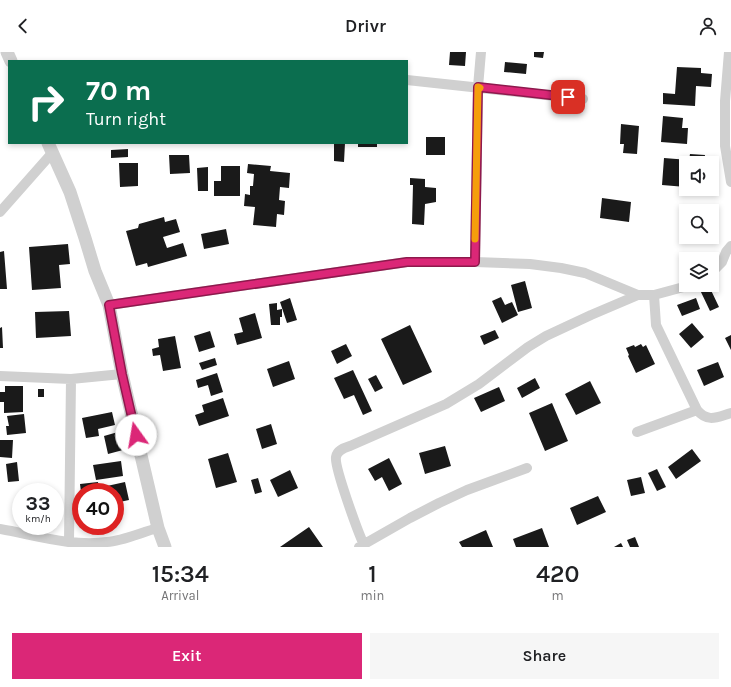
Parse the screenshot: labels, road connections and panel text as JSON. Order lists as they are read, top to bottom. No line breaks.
{"page":{"header":"Drivr","turn":["70 m","Turn right"],"speed":"33 km/h","limit":"40","eta":["15:34","Arrival","1","min","420","m"],"buttons":["Exit","Share"]}}
